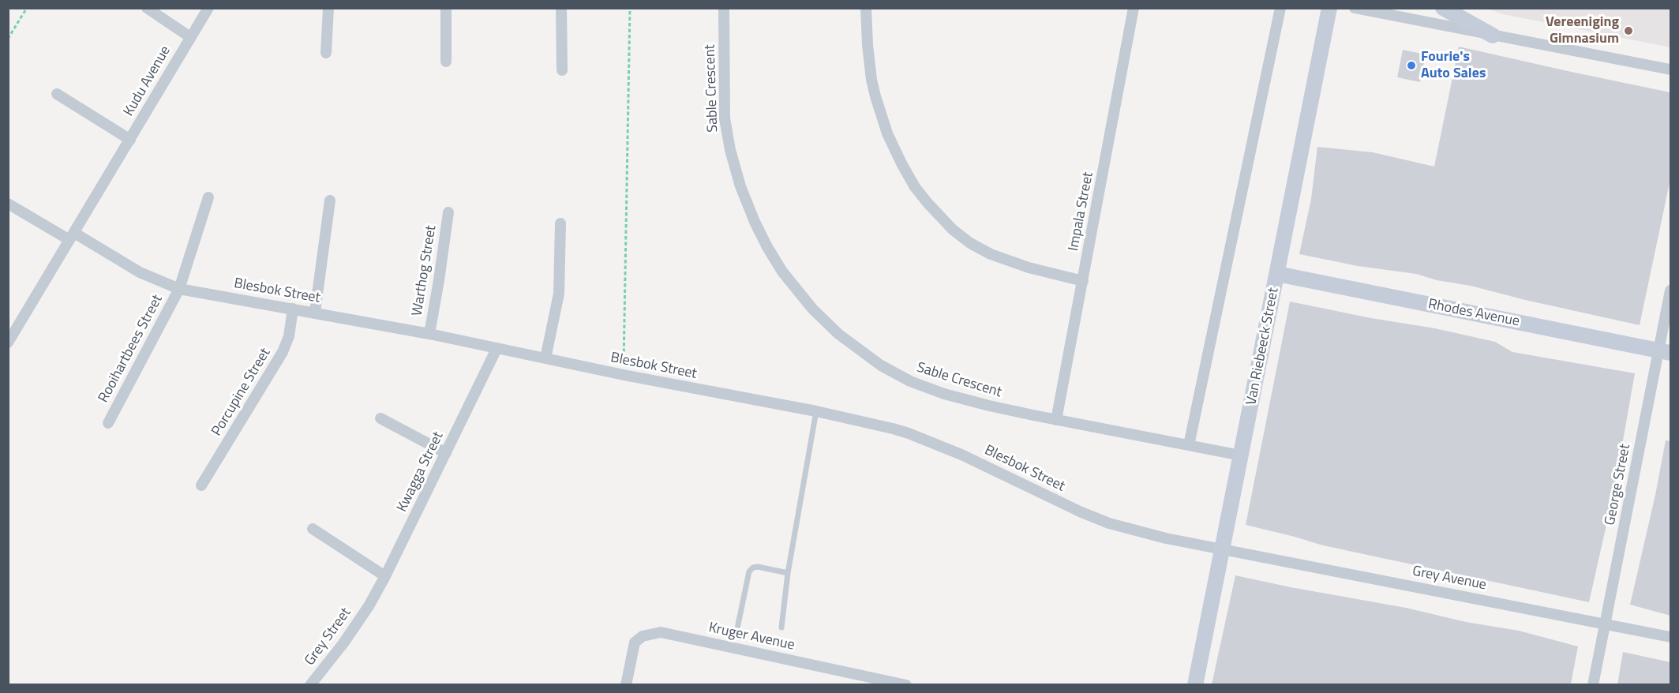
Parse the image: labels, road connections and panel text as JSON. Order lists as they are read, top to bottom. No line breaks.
{"streets":{"street":["Kudu Avenue","Sable Crescent","Impala Street","Warthog Street","Blesbok Street","Rhodes Avenue","Van Riebeeck Street","Rooihartbees Street","Porcupine Street","Kwagga Street","George Street","Grey Avenue","Grey Street","Kruger Avenue"]},"crossings":[["Kudu Avenue","Blesbok Street"],["Sable Crescent","Impala Street"],["Sable Crescent","Van Riebeeck Street"],["Warthog Street","Blesbok Street"],["Blesbok Street","Van Riebeeck Street"],["Blesbok Street","Rooihartbees Street"],["Blesbok Street","Porcupine Street"],["Blesbok Street","Kwagga Street"],["Blesbok Street","Grey Avenue"],["Rhodes Avenue","Van Riebeeck Street"],["Rhodes Avenue","George Street"],["Van Riebeeck Street","Grey Avenue"],["Kwagga Street","Grey Street"],["George Street","Grey Avenue"]],"places":["Vereeniging Gimnasium","Fourie's Auto Sales"]}
